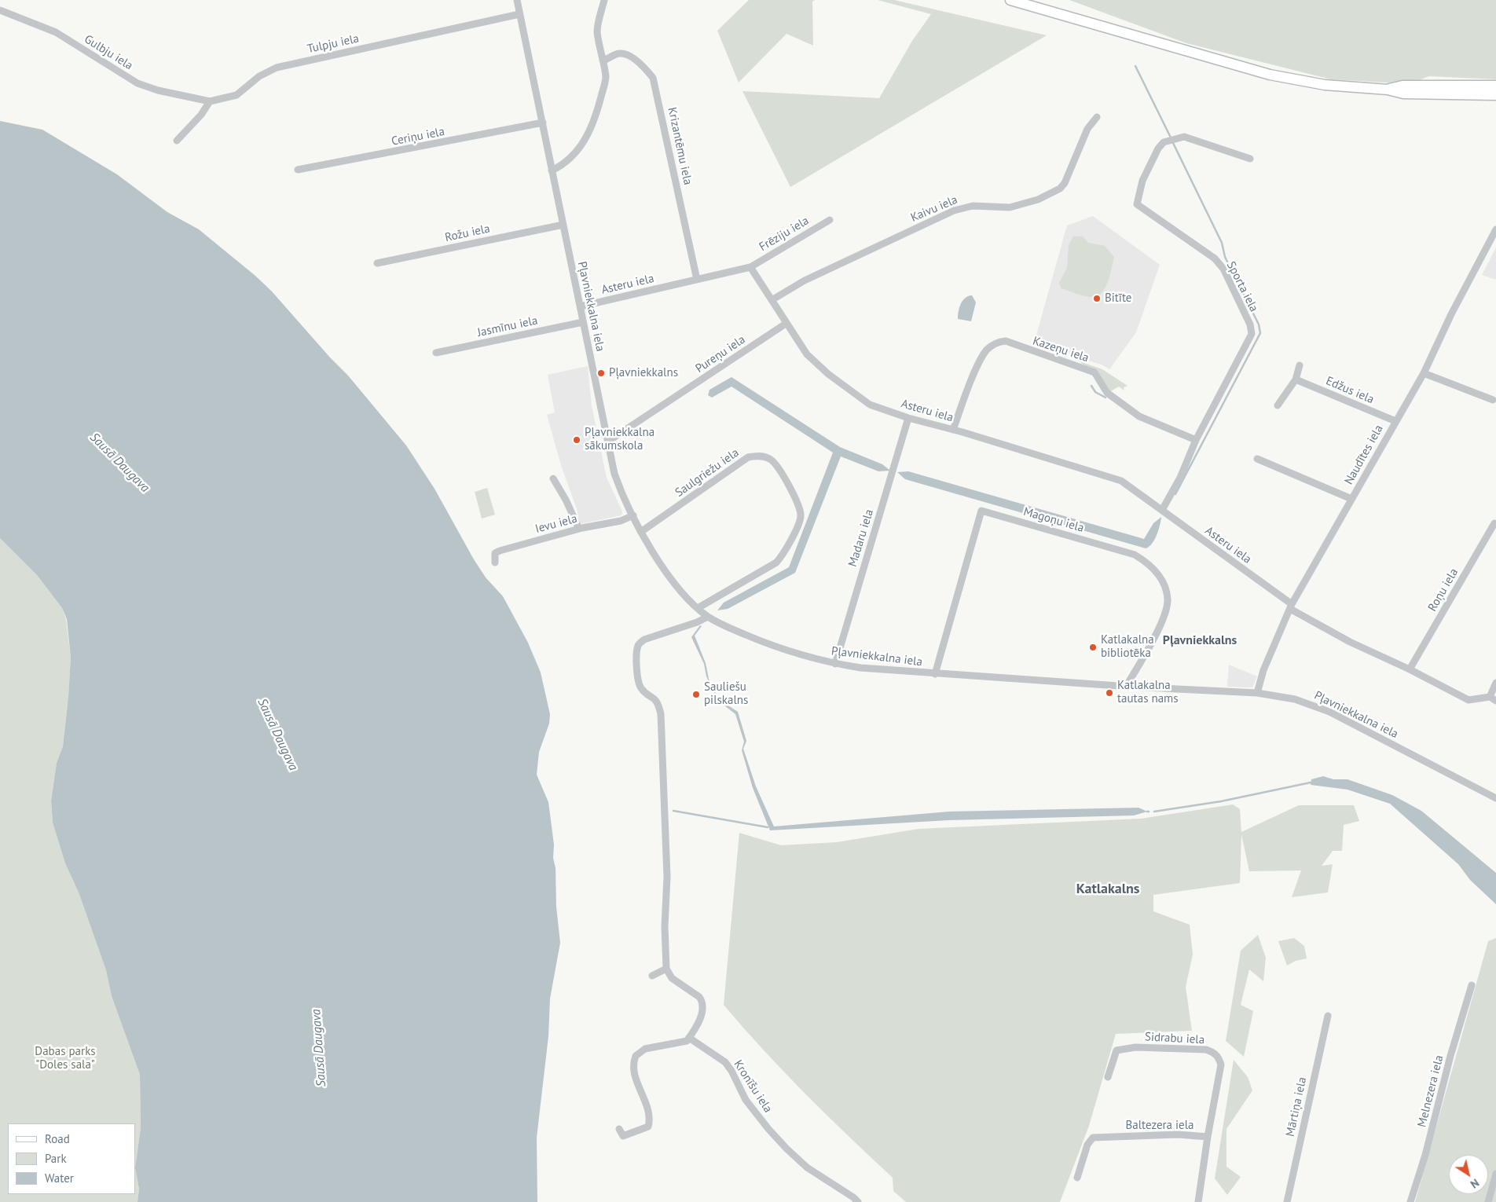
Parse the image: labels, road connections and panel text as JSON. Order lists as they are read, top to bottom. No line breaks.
{"streets":{"street":["Tulpju iela","Gulbju iela","Ceriņu iela","Krizantēmu iela","Kaivu iela","Rožu iela","Frēziju iela","Asteru iela","Sporta iela","Pļavniekkalna iela","Jasmīnu iela","Kazeņu iela","Pureņu iela","Edžus iela","Naudītes iela","Saulgriežu iela","Magoņu iela","Ievu iela","Madaru iela","Roņu iela","Sidrabu iela","Kronīšu iela","Melnezera iela","Mārtiņa iela","Baltezera iela"]},"crossings":[["Tulpju iela","Gulbju iela"],["Tulpju iela","Pļavniekkalna iela"],["Ceriņu iela","Pļavniekkalna iela"],["Krizantēmu iela","Asteru iela"],["Kaivu iela","Asteru iela"],["Rožu iela","Pļavniekkalna iela"],["Frēziju iela","Asteru iela"],["Asteru iela","Sporta iela"],["Asteru iela","Pļavniekkalna iela"],["Asteru iela","Kazeņu iela"],["Asteru iela","Pureņu iela"],["Asteru iela","Naudītes iela"],["Asteru iela","Madaru iela"],["Asteru iela","Roņu iela"],["Sporta iela","Kazeņu iela"],["Pļavniekkalna iela","Jasmīnu iela"],["Pļavniekkalna iela","Pureņu iela"],["Pļavniekkalna iela","Naudītes iela"],["Pļavniekkalna iela","Saulgriežu iela"],["Pļavniekkalna iela","Magoņu iela"],["Pļavniekkalna iela","Ievu iela"],["Pļavniekkalna iela","Madaru iela"],["Edžus iela","Naudītes iela"],["Sidrabu iela","Baltezera iela"]],"districts":["Pļavniekkalns","Katlakalns"],"water":["Sausā Daugava"],"parks":["Dabas parks \"Doles sala\""],"places":["Bitīte","Pļavniekkalns","Pļavniekkalna sākumskola","Katlakalna bibliotēka","Katlakalna tautas nams","Sauliešu pilskalns"],"legend":["Road","Park","Water"],"north":"bottom right"}
